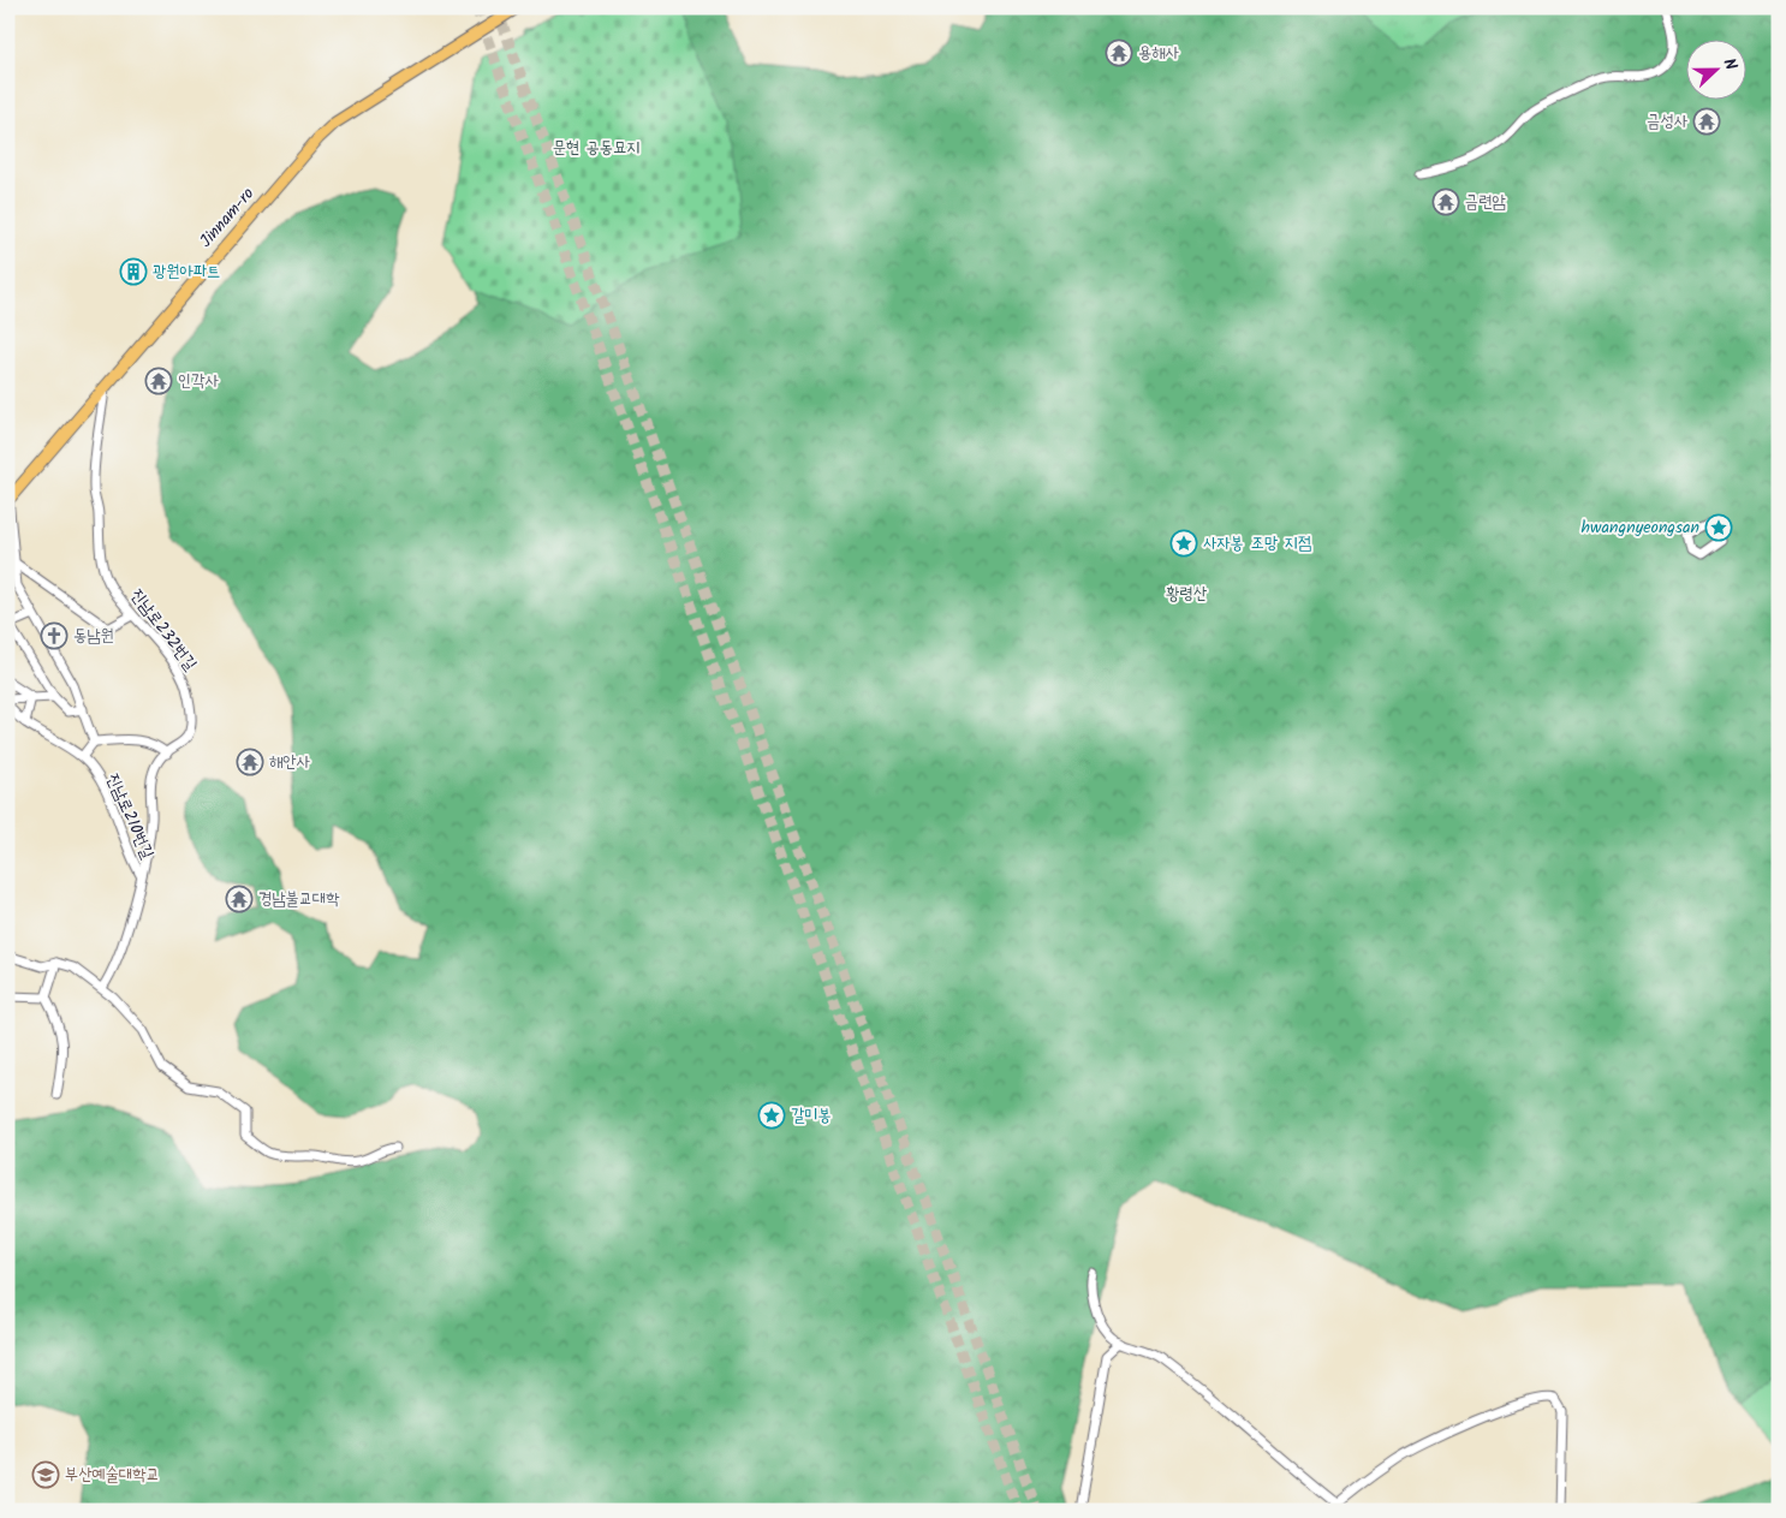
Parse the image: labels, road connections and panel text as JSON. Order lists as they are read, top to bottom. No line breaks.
{"streets":{"main road":["Jinnam-ro"],"street":["진남로232번길","진남로210번길"]},"crossings":[["Jinnam-ro","진남로232번길"],["진남로232번길","진남로210번길"]],"parks":["문현 공동묘지","황령산"],"places":{"temple":["용해사","금성사","금련암","인각사","해안사","경남불교대학"],"building":["광원아파트"],"place":["hwangnyeongsan","사자봉 조망 지점","갈미봉"],"church":["동남원"],"school or university":["부산예술대학교"]},"north":"right"}
